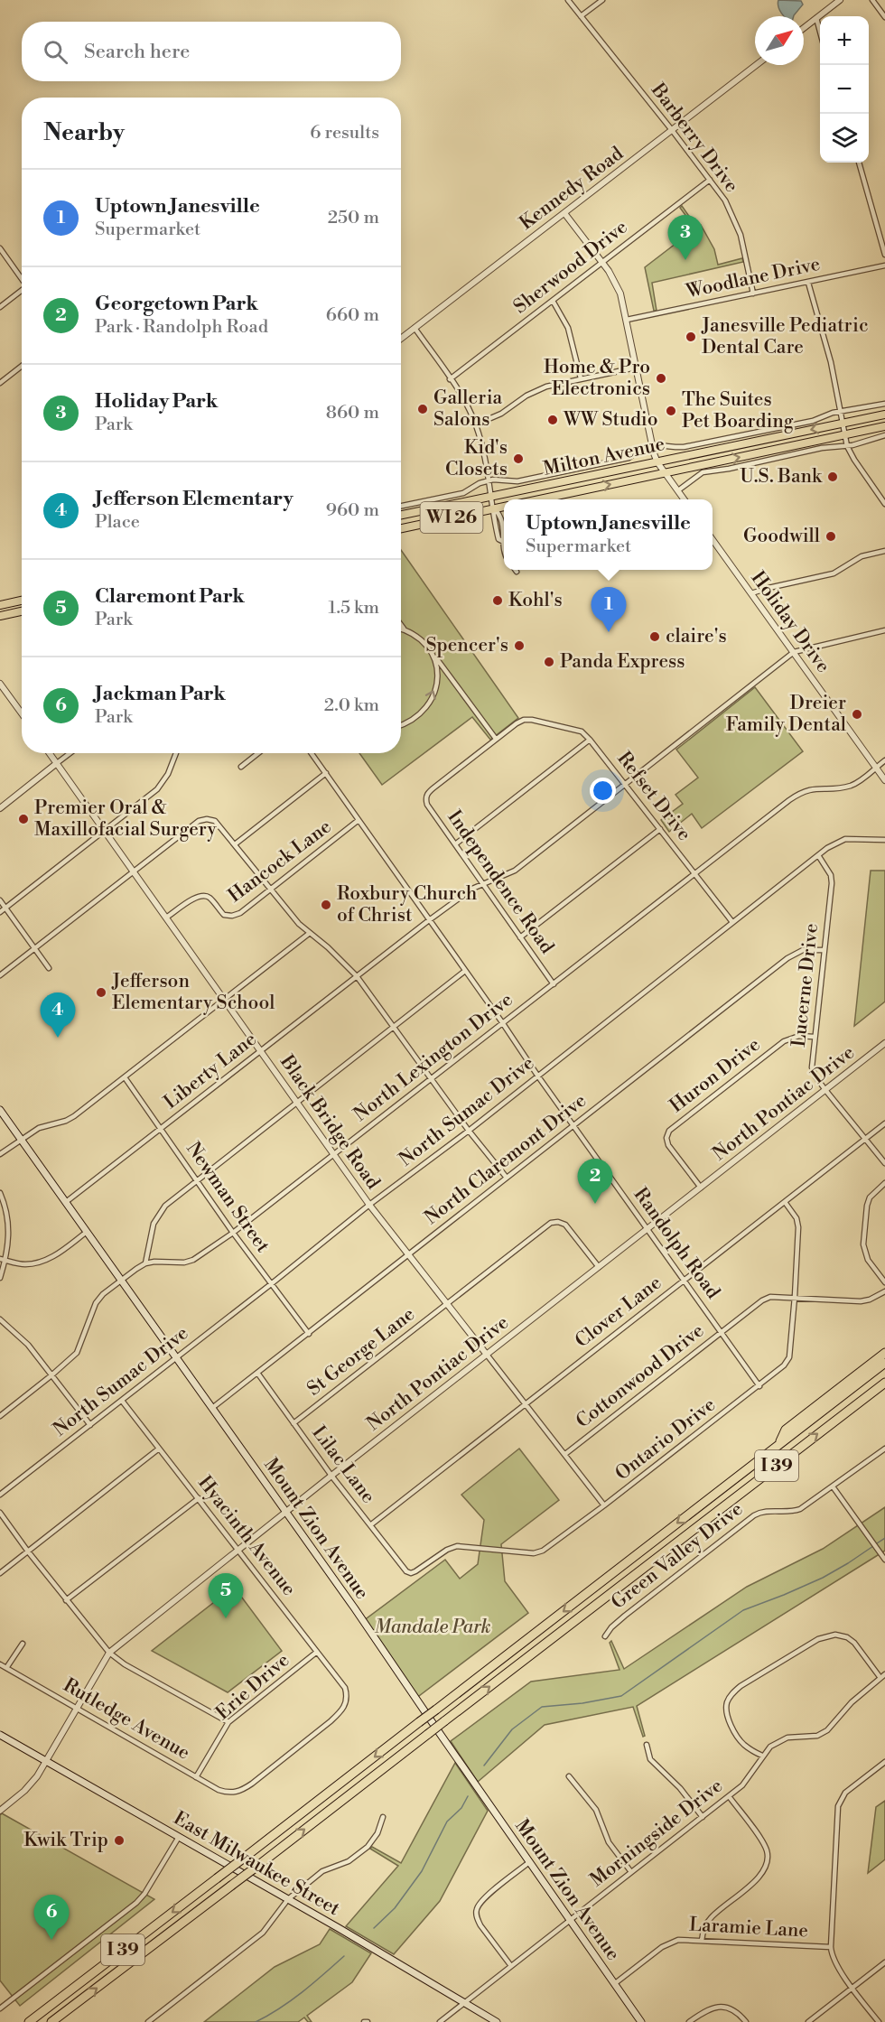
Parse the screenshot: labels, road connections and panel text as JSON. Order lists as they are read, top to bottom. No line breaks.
{"streets":{"highway":["I 39"],"main road":["Milton Avenue","WI 26","Mount Zion Avenue","East Milwaukee Street"],"street":["Barberry Drive","Kennedy Road","Sherwood Drive","Woodlane Drive","Holiday Drive","Refset Drive","Hancock Lane","Independence Road","Lucerne Drive","North Lexington Drive","Liberty Lane","Huron Drive","North Pontiac Drive","North Sumac Drive","Black Bridge Road","North Claremont Drive","Newman Street","Randolph Road","Clover Lane","St George Lane","Cottonwood Drive","Ontario Drive","Lilac Lane","Hyacinth Avenue","Green Valley Drive","Erie Drive","Rutledge Avenue","Morningside Drive","Laramie Lane"]},"crossings":[["Barberry Drive","Kennedy Road"],["Barberry Drive","Sherwood Drive"],["Barberry Drive","Woodlane Drive"],["Holiday Drive","North Lexington Drive"],["Holiday Drive","Liberty Lane"],["Refset Drive","Independence Road"],["Refset Drive","North Lexington Drive"],["Refset Drive","Liberty Lane"],["Refset Drive","North Sumac Drive"],["Hancock Lane","Black Bridge Road"],["Hancock Lane","Randolph Road"],["Independence Road","North Lexington Drive"],["Independence Road","Liberty Lane"],["Lucerne Drive","Huron Drive"],["Lucerne Drive","North Pontiac Drive"],["Lucerne Drive","North Sumac Drive"],["Lucerne Drive","North Claremont Drive"],["Lucerne Drive","Clover Lane"],["North Lexington Drive","Black Bridge Road"],["North Lexington Drive","Newman Street"],["North Lexington Drive","Randolph Road"],["Liberty Lane","Black Bridge Road"],["Liberty Lane","Newman Street"],["Liberty Lane","Randolph Road"],["Liberty Lane","Mount Zion Avenue"],["Huron Drive","North Pontiac Drive"],["North Pontiac Drive","Black Bridge Road"],["North Pontiac Drive","Randolph Road"],["North Pontiac Drive","St George Lane"],["North Pontiac Drive","Lilac Lane"],["North Pontiac Drive","Mount Zion Avenue"],["North Pontiac Drive","Hyacinth Avenue"],["North Pontiac Drive","Rutledge Avenue"],["North Pontiac Drive","East Milwaukee Street"],["North Sumac Drive","Black Bridge Road"],["North Sumac Drive","Newman Street"],["North Sumac Drive","Randolph Road"],["North Sumac Drive","Mount Zion Avenue"],["North Sumac Drive","Hyacinth Avenue"],["Black Bridge Road","North Claremont Drive"],["Black Bridge Road","Clover Lane"],["Black Bridge Road","St George Lane"],["Black Bridge Road","Cottonwood Drive"],["Black Bridge Road","Ontario Drive"],["North Claremont Drive","Newman Street"],["North Claremont Drive","Randolph Road"],["North Claremont Drive","Lilac Lane"],["North Claremont Drive","Mount Zion Avenue"],["Randolph Road","Clover Lane"],["Randolph Road","Cottonwood Drive"],["Randolph Road","Ontario Drive"],["Clover Lane","Ontario Drive"],["Clover Lane","Lilac Lane"],["St George Lane","Lilac Lane"],["Cottonwood Drive","Ontario Drive"],["Ontario Drive","Lilac Lane"],["Mount Zion Avenue","Morningside Drive"],["Mount Zion Avenue","Laramie Lane"],["Hyacinth Avenue","Erie Drive"],["Hyacinth Avenue","Rutledge Avenue"],["Erie Drive","Rutledge Avenue"],["Morningside Drive","East Milwaukee Street"]],"parks":["Mandale Park"],"places":["Janesville Pediatric Dental Care","Home & Pro Electronics","Galleria Salons","The Suites Pet Boarding","WW Studio","Kid's Closets","U.S. Bank","Goodwill","Kohl's","claire's","Spencer's","Panda Express","Dreier Family Dental","Premier Oral & Maxillofacial Surgery","Roxbury Church of Christ","Jefferson Elementary School","Kwik Trip"],"north":"top right","page":{"map_buttons":["+","−"],"search":"Search here","heading":["Nearby","6 results"],"list":[{"mark":"1","name":"Uptown Janesville","note":"Supermarket","value":"250 m"},{"mark":"2","name":"Georgetown Park","note":"Park · Randolph Road","value":"660 m"},{"mark":"3","name":"Holiday Park","note":"Park","value":"860 m"},{"mark":"4","name":"Jefferson Elementary","note":"Place","value":"960 m"},{"mark":"5","name":"Claremont Park","note":"Park","value":"1.5 km"},{"mark":"6","name":"Jackman Park","note":"Park","value":"2.0 km"}],"pins":["3","1","4","2","5","6"],"popup":["Uptown Janesville","Supermarket"]}}
